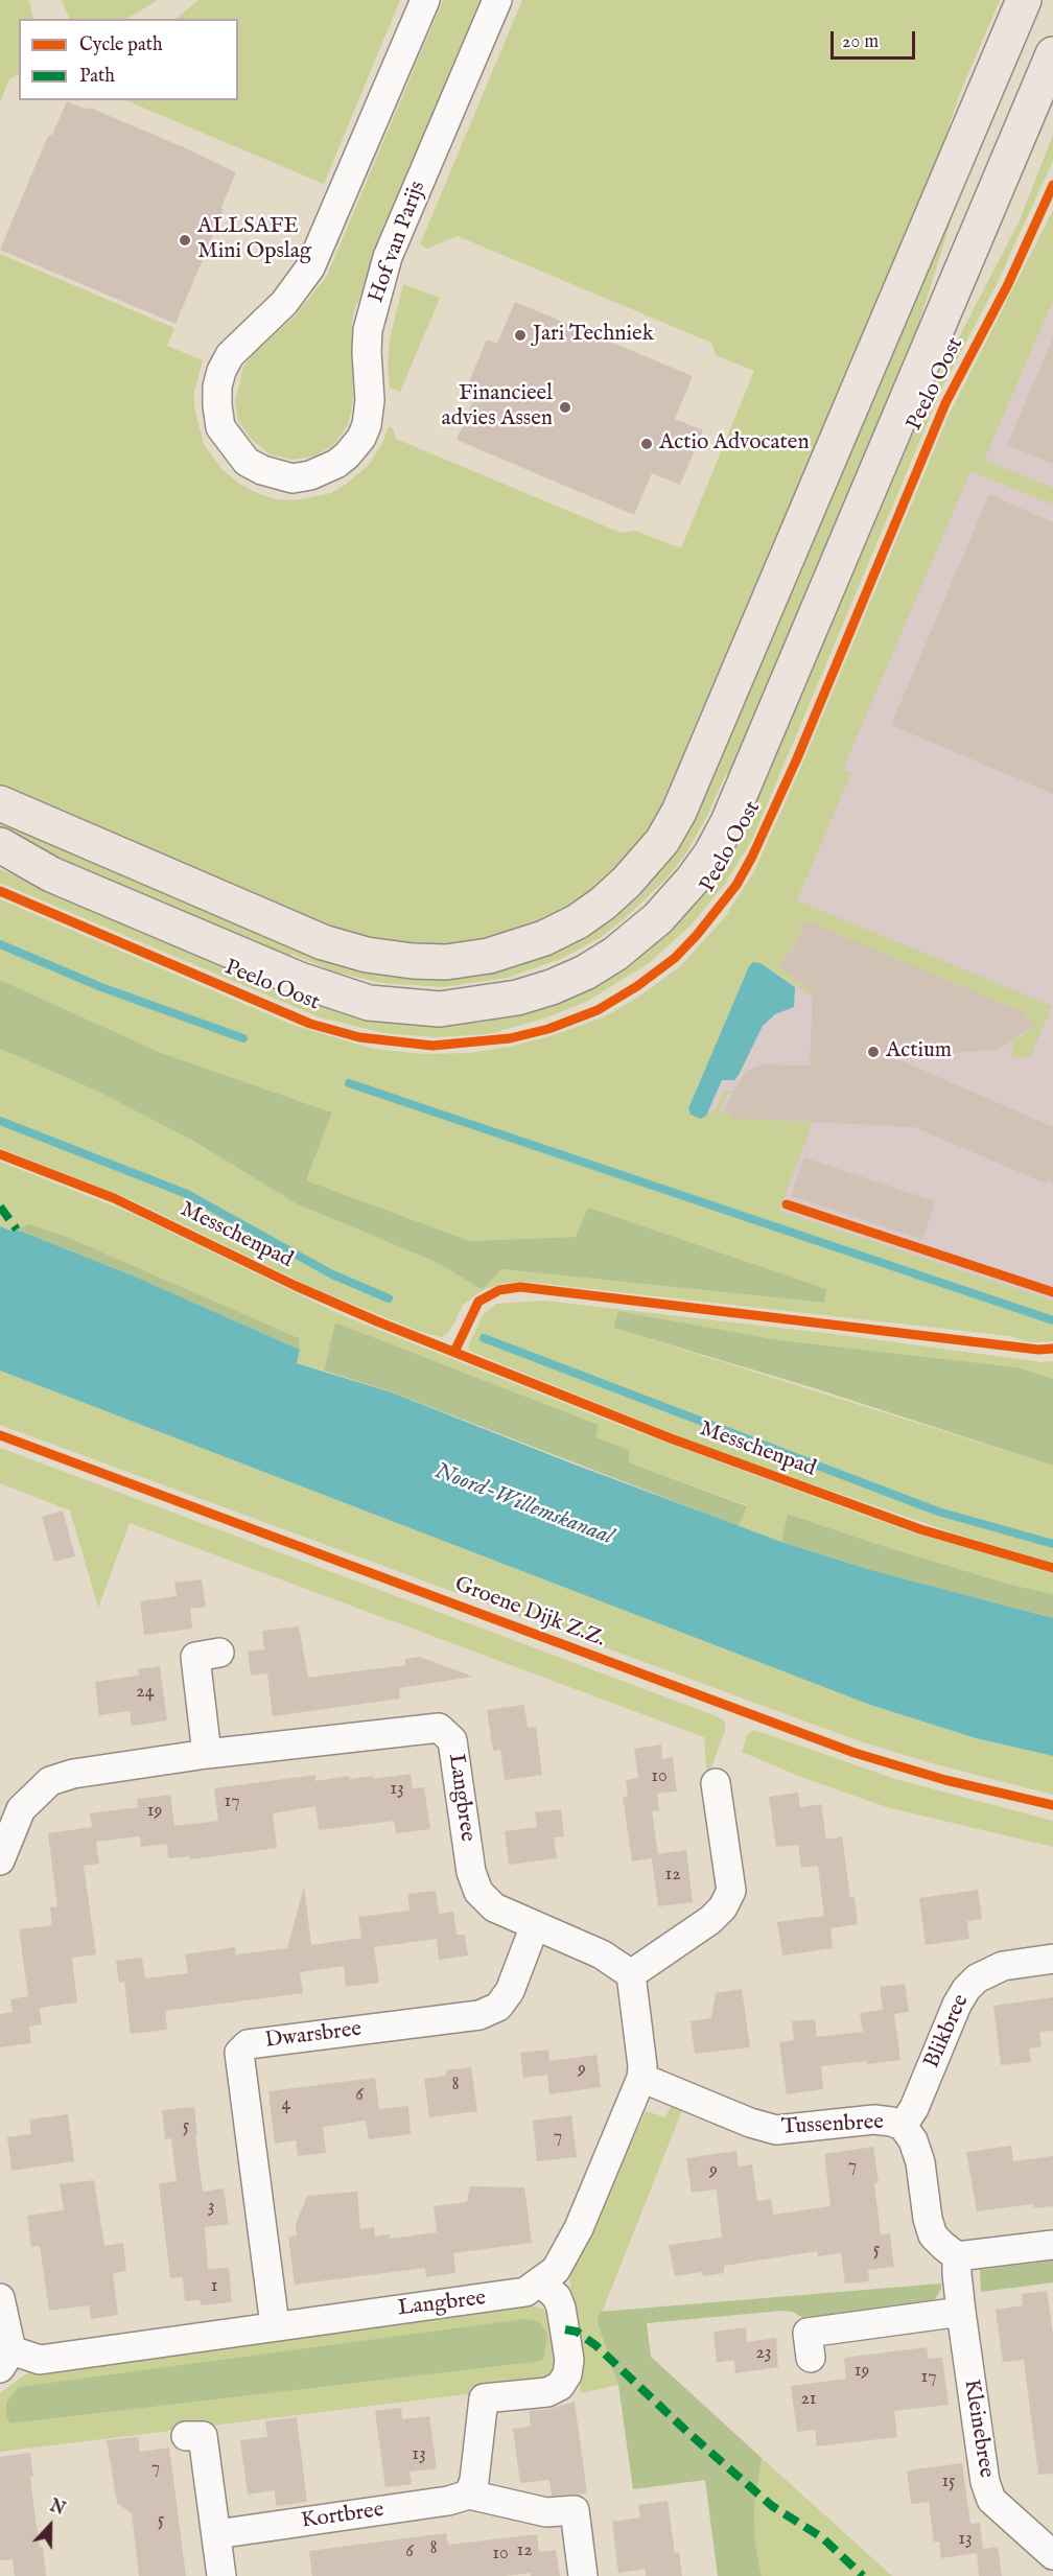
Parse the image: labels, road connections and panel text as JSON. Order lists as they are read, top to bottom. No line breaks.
{"streets":{"main road":["Peelo Oost"],"street":["Hof van Parijs","Langbree","Blikbree","Dwarsbree","Tussenbree","Kleinebree","Kortbree"],"cycle path":["Messchenpad","Groene Dijk Z.Z."]},"crossings":[["Langbree","Dwarsbree"],["Langbree","Tussenbree"],["Blikbree","Tussenbree"],["Tussenbree","Kleinebree"]],"water":["Noord-Willemskanaal"],"places":["ALLSAFE Mini Opslag","Jari Techniek","Financieel advies Assen","Actio Advocaten","Actium"],"house_numbers":["24","10","13","17","19","12","9","8","6","4","5","7","7","9","3","5","1","23","19","17","21","13","7","15","5","13","8","12","6","10"],"legend":["Cycle path","Path"],"scale_bar":"20 m","north":"top"}
